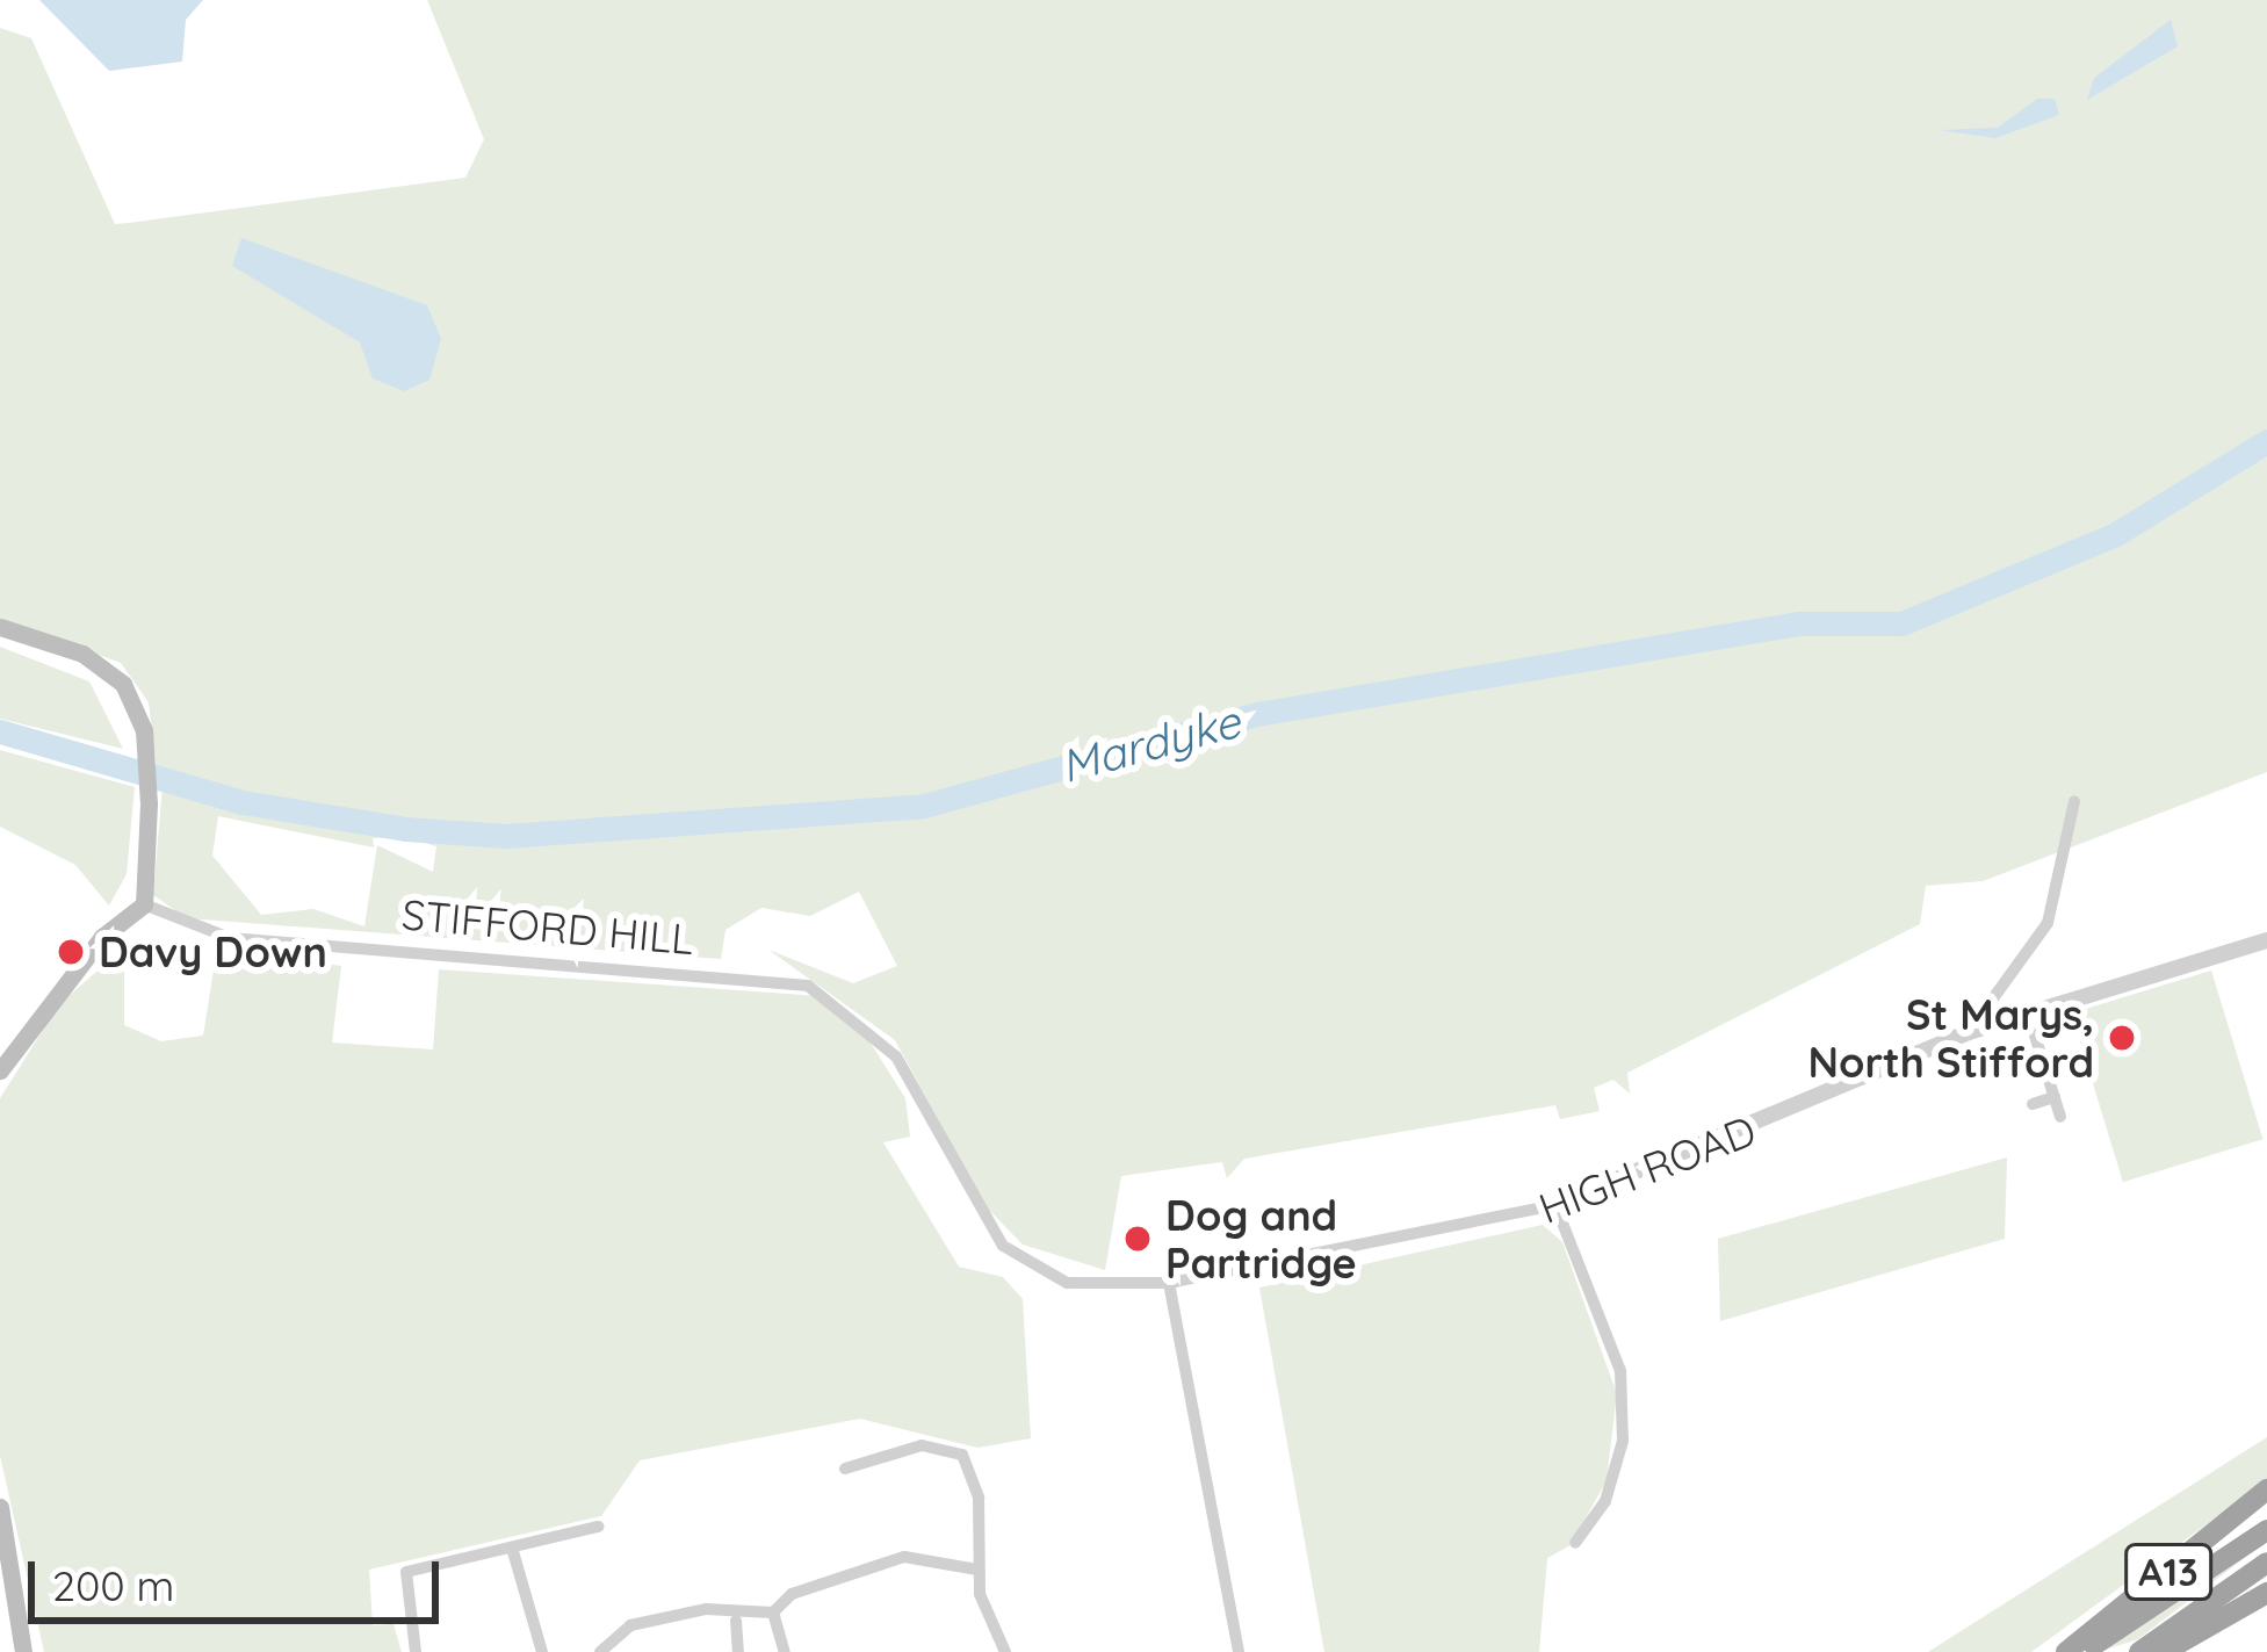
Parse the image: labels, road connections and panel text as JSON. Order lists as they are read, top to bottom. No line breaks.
{"streets":{"highway":["A13"],"street":["STIFFORD HILL","HIGH ROAD"]},"crossings":[["STIFFORD HILL","HIGH ROAD"]],"water":["Mardyke"],"places":["Davy Down","St Marys, North Stifford","Dog and Partridge"],"scale_bar":"200 m"}
